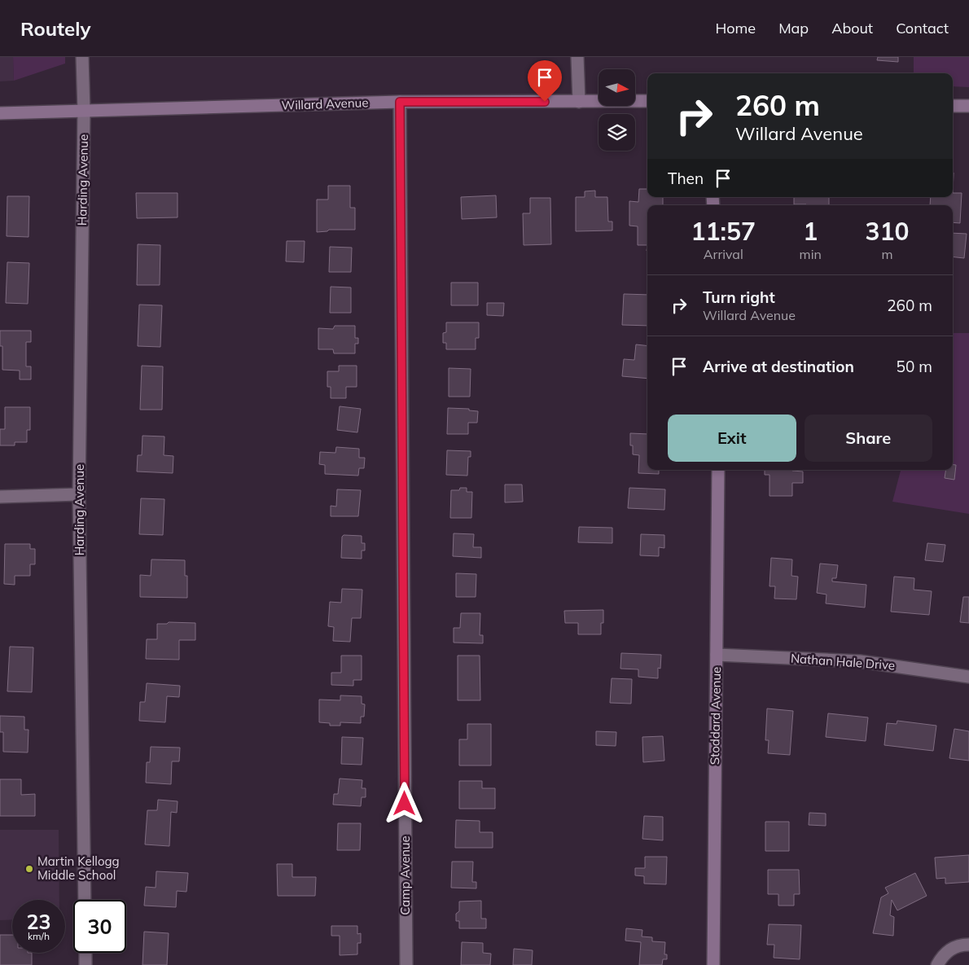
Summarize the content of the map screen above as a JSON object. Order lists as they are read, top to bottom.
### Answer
{
  "streets": {
    "main road": ["Willard Avenue", "Stoddard Avenue"],
    "street": ["Harding Avenue", "Nathan Hale Drive", "Camp Avenue"]
  },
  "crossings": [
    ["Willard Avenue", "Harding Avenue"],
    ["Willard Avenue", "Camp Avenue"],
    ["Nathan Hale Drive", "Stoddard Avenue"]
  ],
  "places": ["Martin Kellogg Middle School"],
  "north": "right",
  "page": {
    "header": "Routely",
    "nav": [
      "Home",
      "Map",
      "About",
      "Contact"
    ],
    "turn": ["260 m", "Willard Avenue"],
    "then": "Then",
    "eta": [
      "11:57",
      "Arrival",
      "1",
      "min",
      "310",
      "m"
    ],
    "list": [
      {
        "name": "Turn right",
        "note": "Willard Avenue",
        "value": "260 m"
      },
      {
        "name": "Arrive at destination",
        "value": "50 m"
      }
    ],
    "buttons": ["Exit", "Share"],
    "speed": "23 km/h",
    "limit": "30"
  }
}
